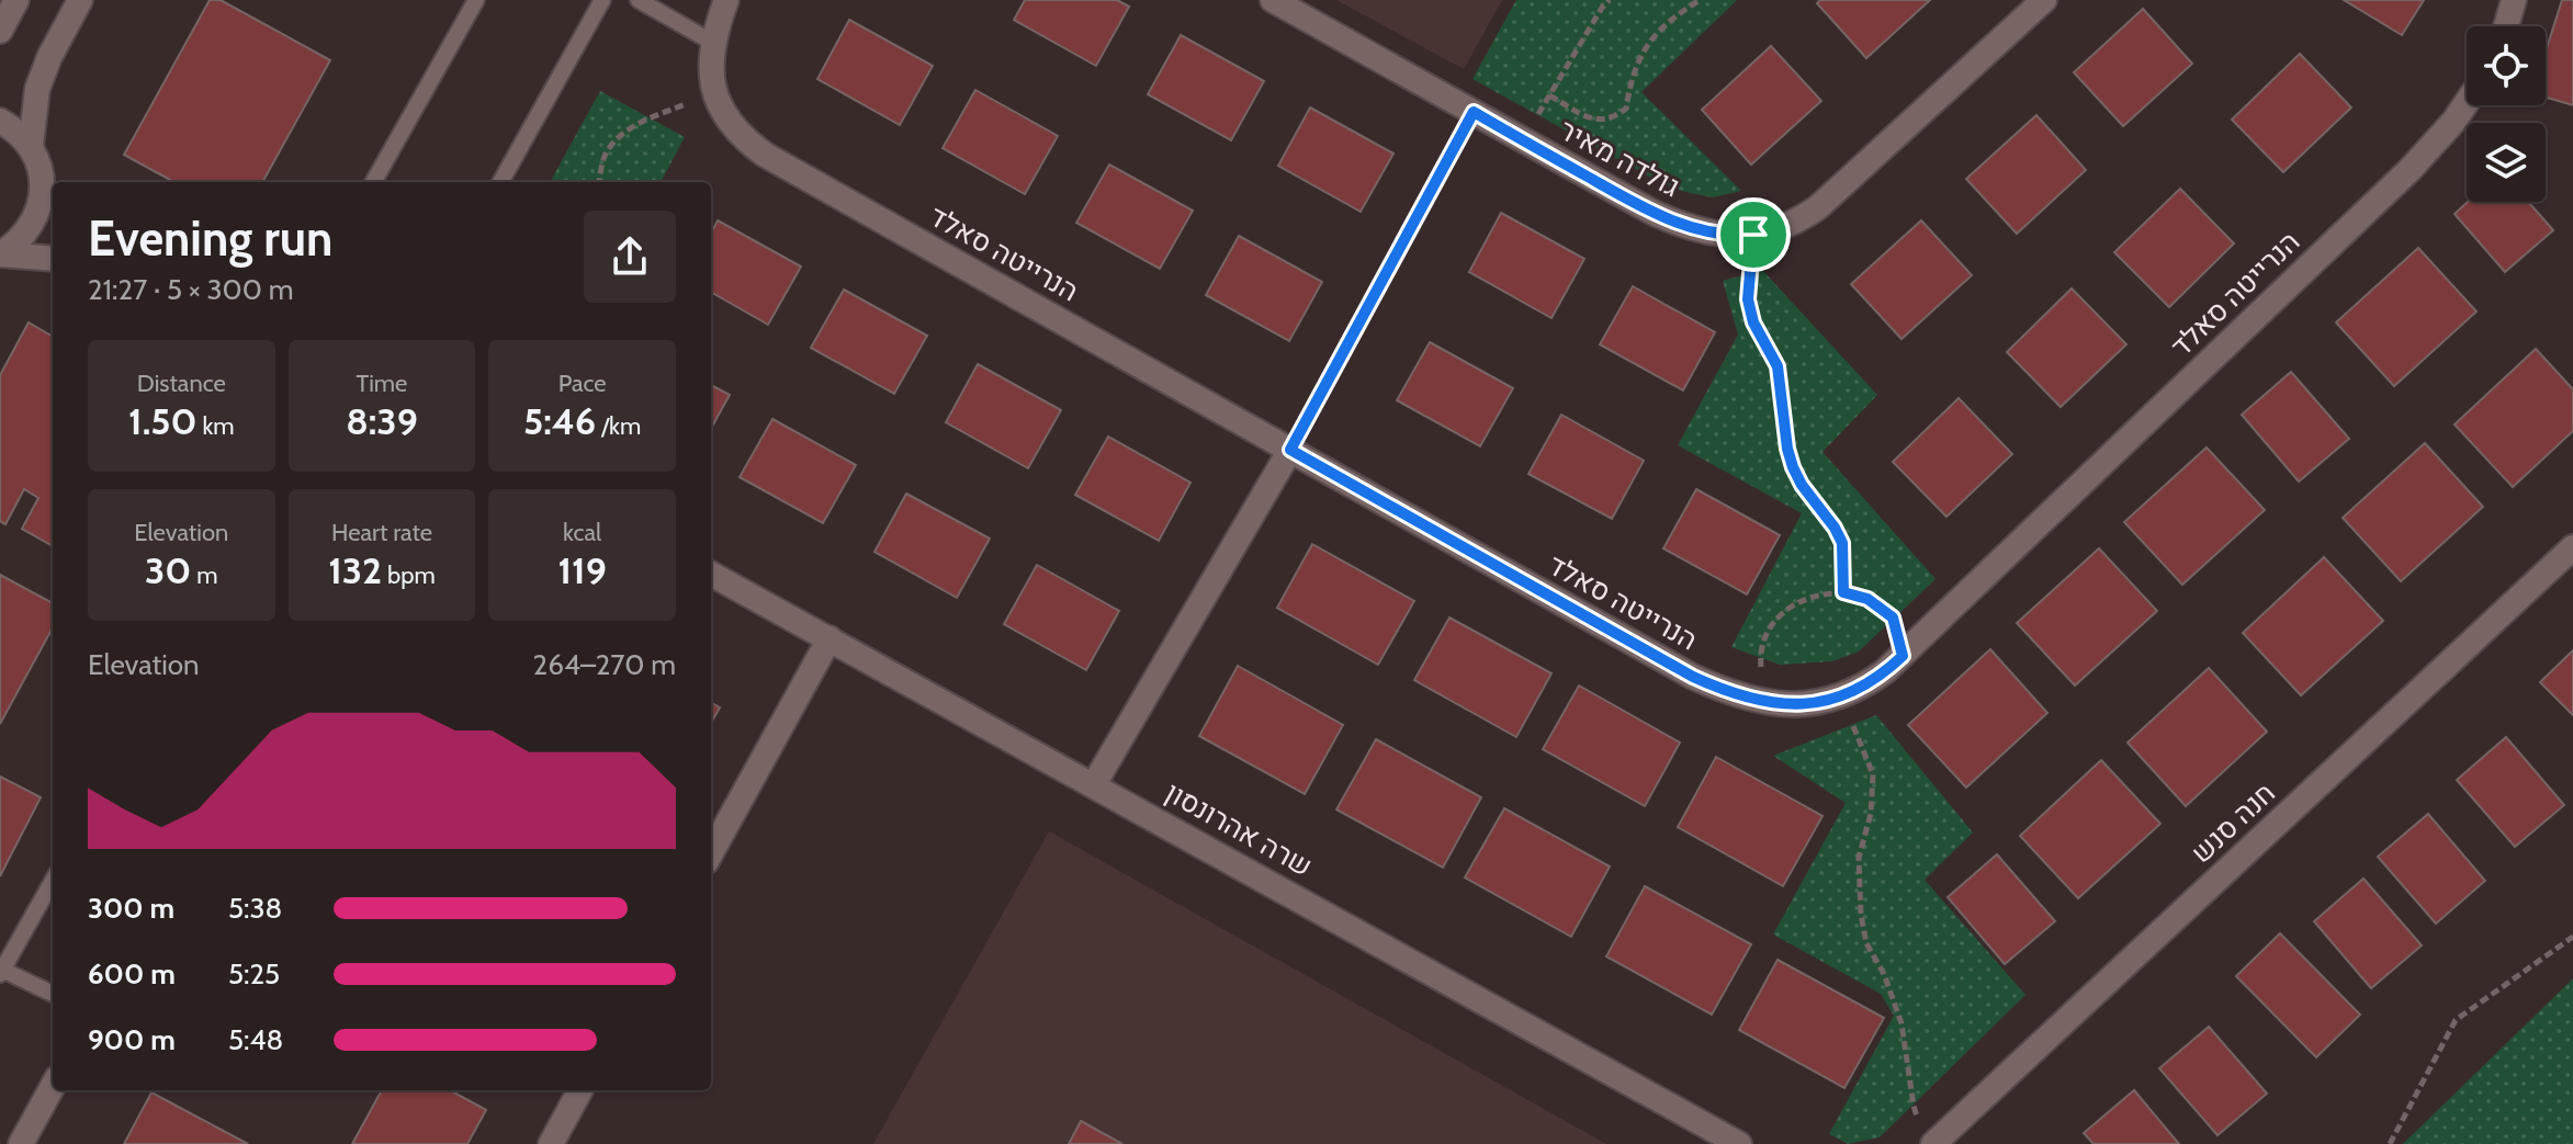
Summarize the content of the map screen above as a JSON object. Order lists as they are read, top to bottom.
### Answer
{
  "streets": {
    "street": [
      "גולדה מאיר",
      "הנרייטה סאלד",
      "חנה סנש",
      "שרה אהרונסון"
    ]
  },
  "page": {
    "heading": ["Evening run", "21:27 · 5 × 300 m"],
    "stats": [
      ["Distance", "1.50 km"],
      ["Time", "8:39"],
      ["Pace", "5:46 /km"],
      ["Elevation", "30 m"],
      ["Heart rate", "132 bpm"],
      ["kcal", "119"]
    ],
    "chart": ["Elevation", "264–270 m"],
    "list": [
      {
        "name": "300 m",
        "note": "5:38"
      },
      {
        "name": "600 m",
        "note": "5:25"
      },
      {
        "name": "900 m",
        "note": "5:48"
      }
    ]
  }
}
